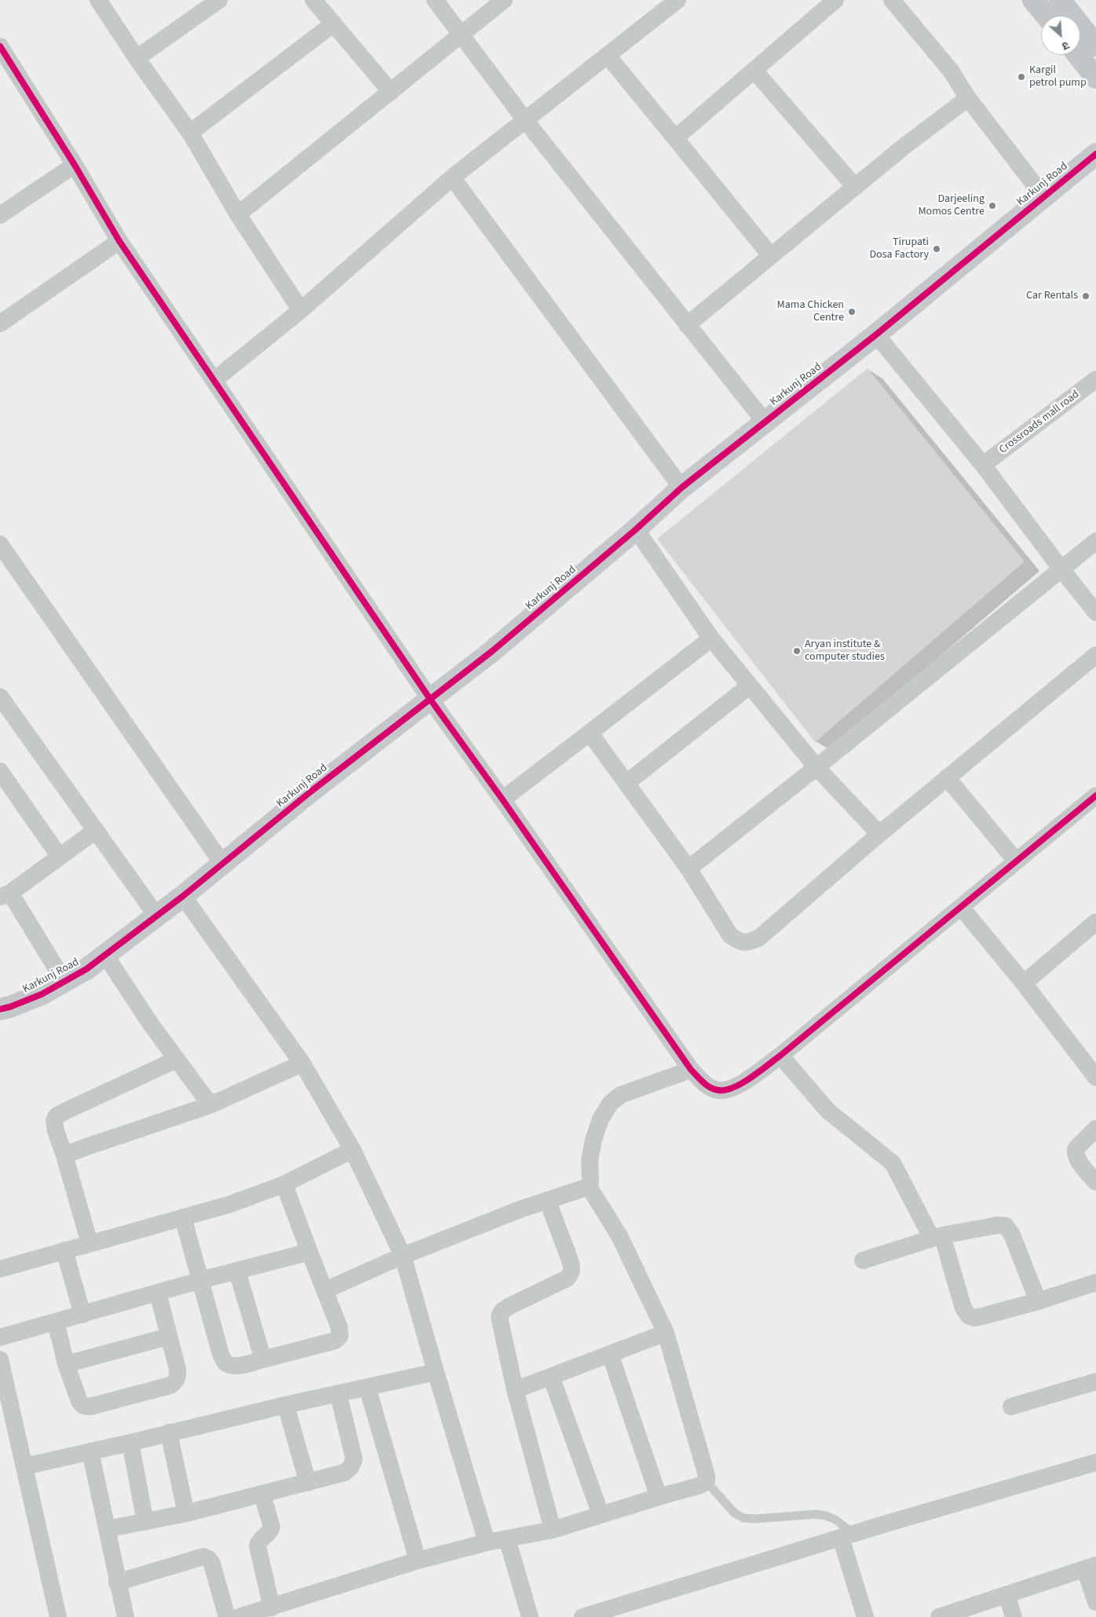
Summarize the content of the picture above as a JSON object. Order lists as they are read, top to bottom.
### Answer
{
  "streets": {
    "street": ["Karkunj Road", "Crossroads mall road"]
  },
  "places": [
    "Kargil petrol pump",
    "Darjeeling Momos Centre",
    "Tirupati Dosa Factory",
    "Car Rentals",
    "Mama Chicken Centre",
    "Aryan institute & computer studies"
  ],
  "north": "bottom right"
}
